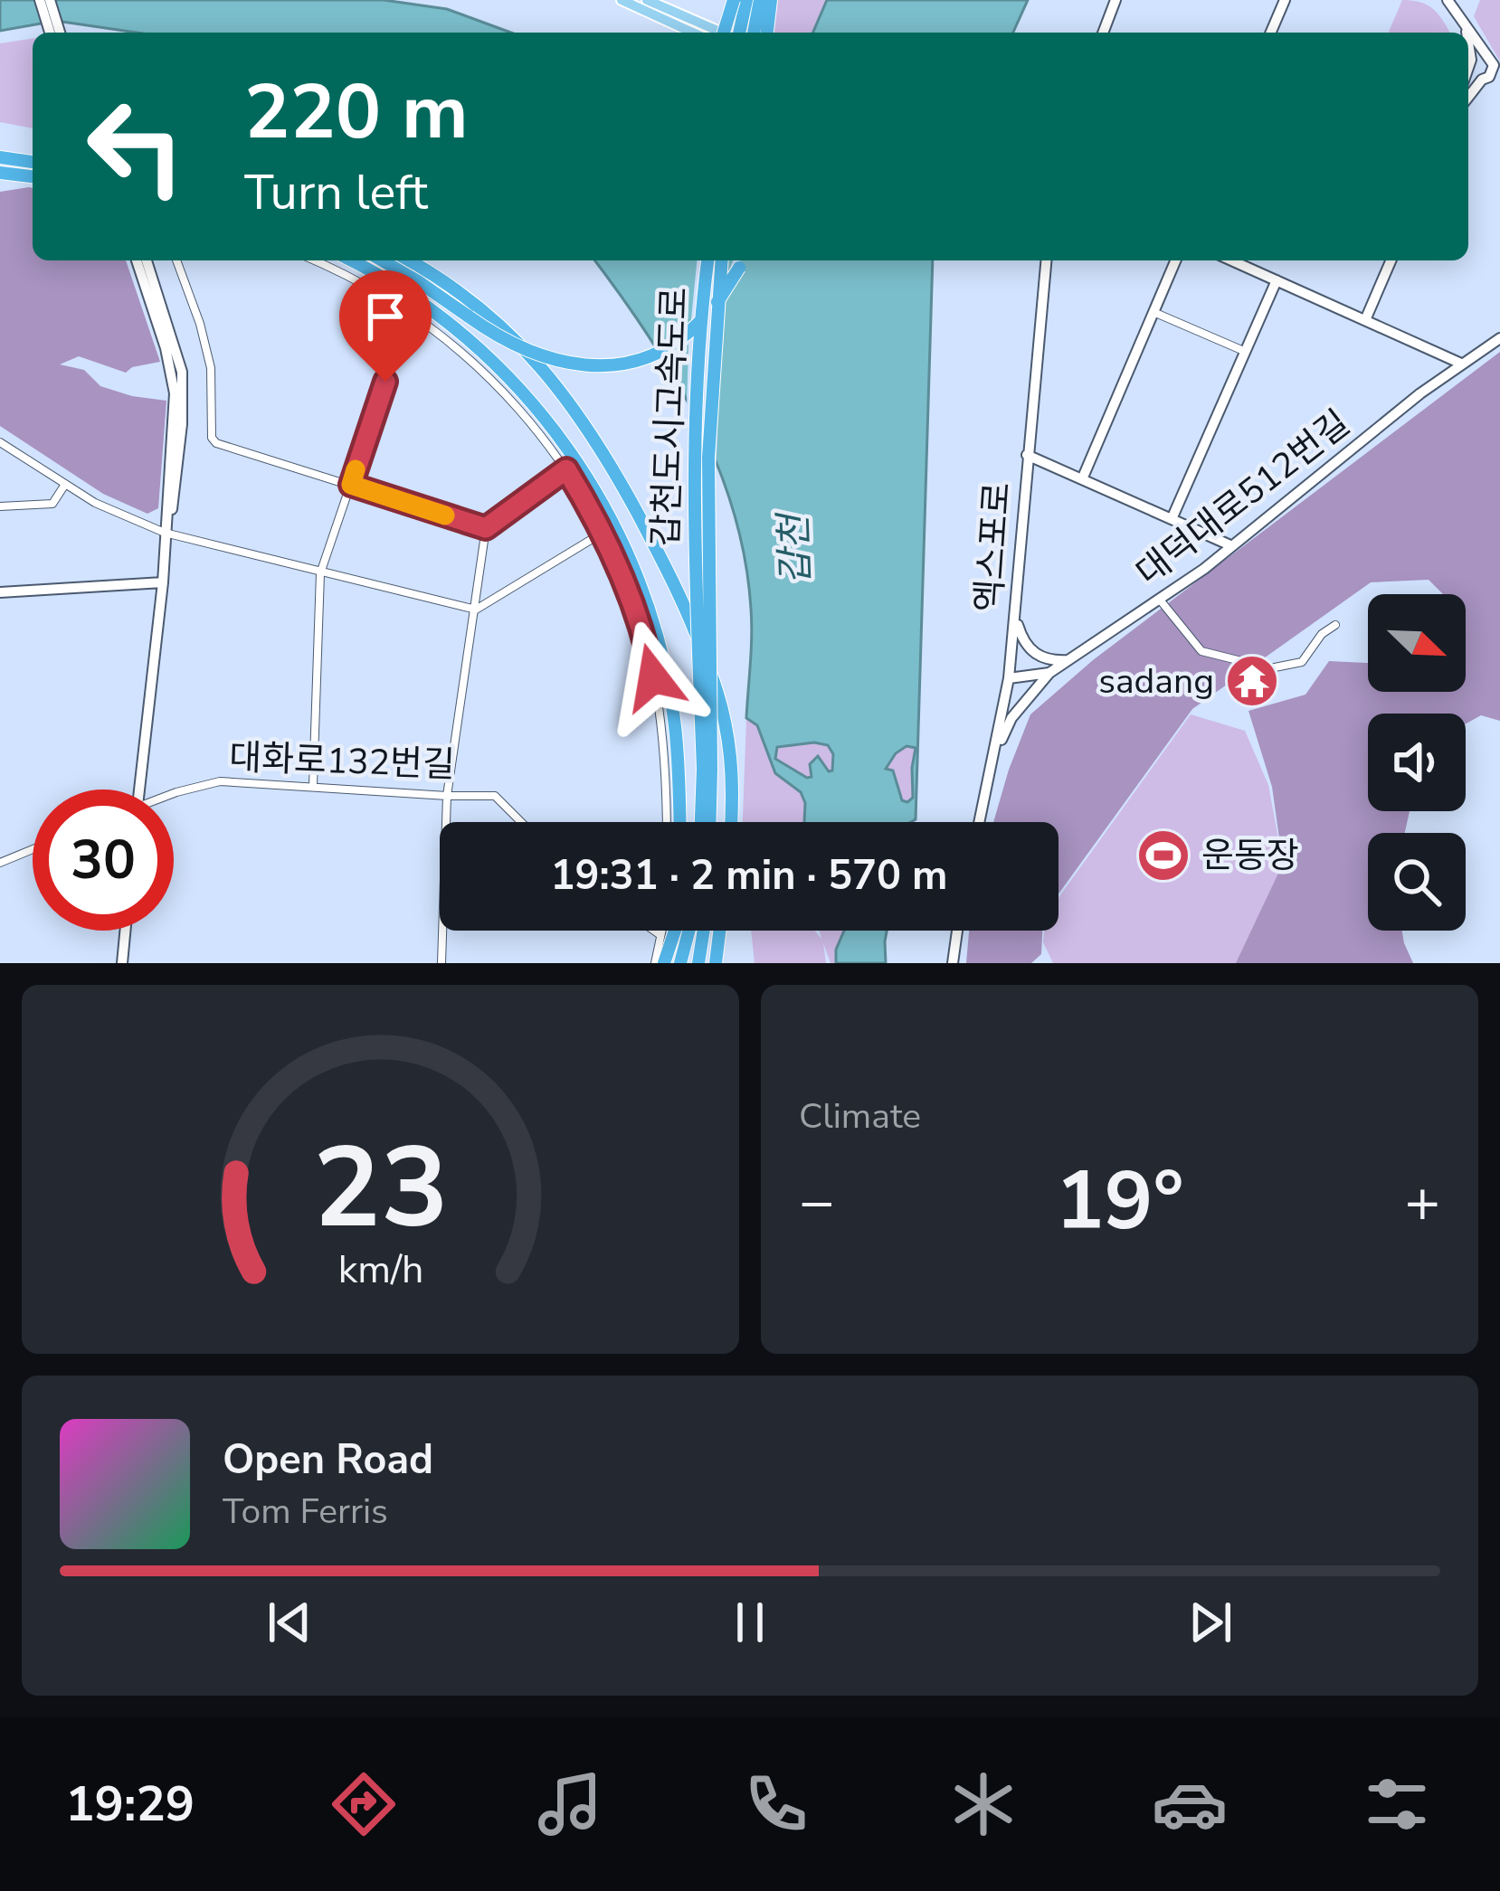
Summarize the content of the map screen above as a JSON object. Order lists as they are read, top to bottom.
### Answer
{
  "streets": {
    "highway": ["갑천도시고속도로"],
    "street": ["대덕대로512번길", "엑스포로", "대화로132번길"]
  },
  "crossings": [
    ["대덕대로512번길", "엑스포로"]
  ],
  "water": ["갑천"],
  "places": {
    "temple": ["sadang"],
    "sports": ["운동장"]
  },
  "north": "bottom right",
  "page": {
    "turn": ["220 m", "Turn left"],
    "limit": "30",
    "trip": "19:31 · 2 min · 570 m",
    "tile": "Climate",
    "heat": ["−", "19°", "+"],
    "song": ["Open Road", "Tom Ferris"],
    "tabs": "19:29",
    "gauge": ["23", "km/h"]
  }
}
